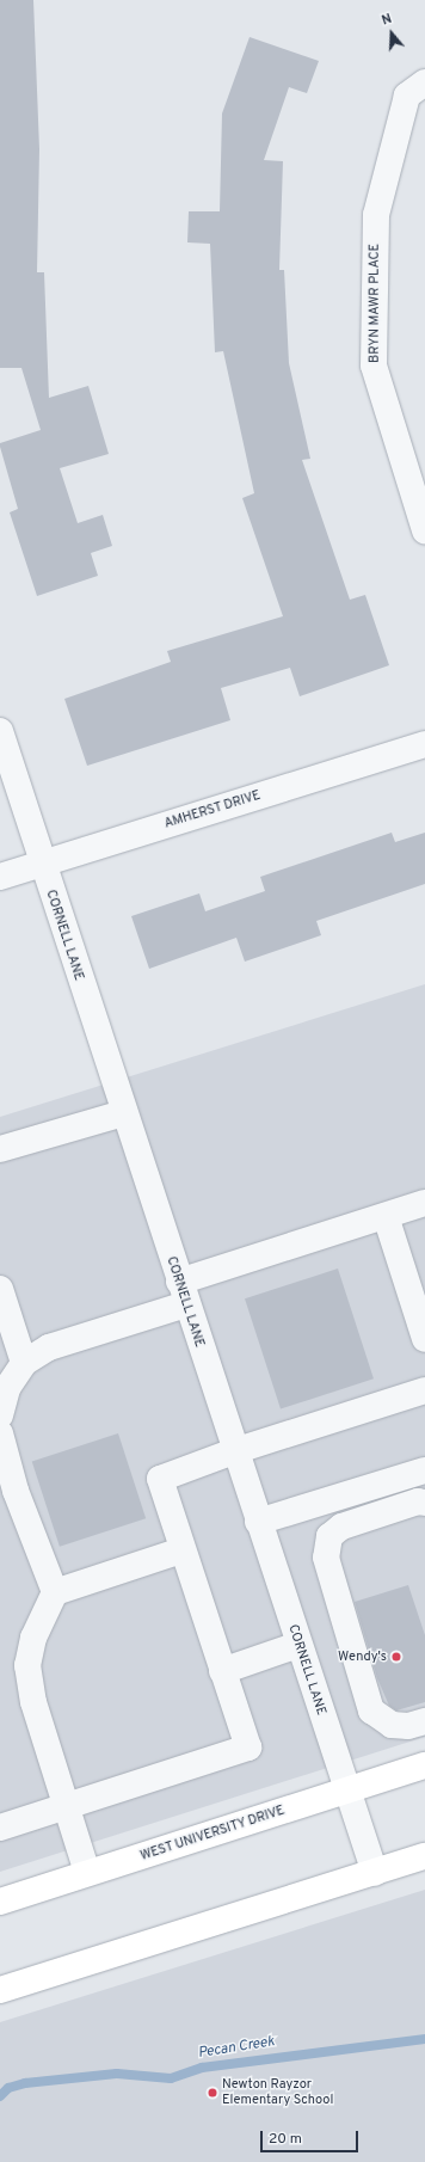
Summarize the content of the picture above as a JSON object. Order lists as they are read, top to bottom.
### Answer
{
  "streets": {
    "main road": ["WEST UNIVERSITY DRIVE"],
    "street": ["BRYN MAWR PLACE", "AMHERST DRIVE", "CORNELL LANE"]
  },
  "crossings": [
    ["AMHERST DRIVE", "CORNELL LANE"],
    ["CORNELL LANE", "WEST UNIVERSITY DRIVE"]
  ],
  "water": ["Pecan Creek"],
  "places": ["Wendy's", "Newton Rayzor Elementary School"],
  "scale_bar": "20 m",
  "north": "top"
}
